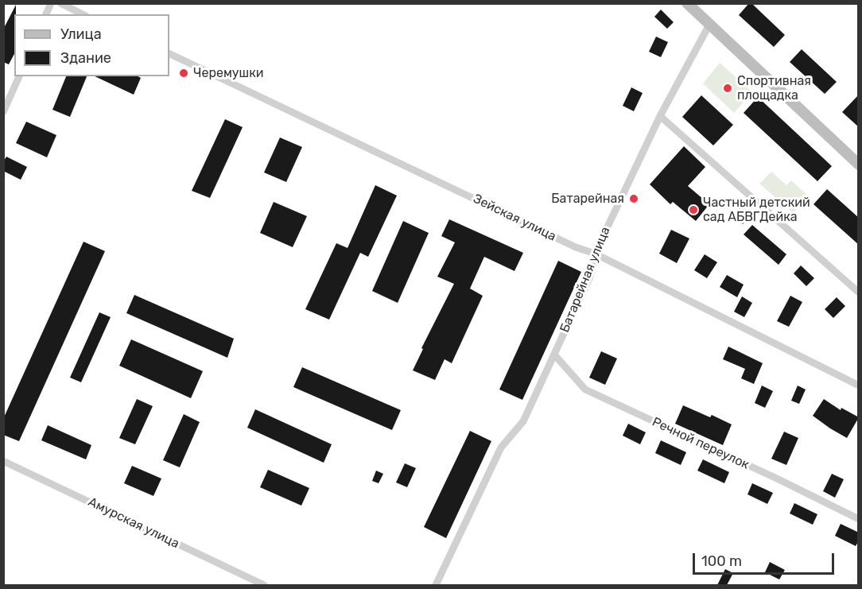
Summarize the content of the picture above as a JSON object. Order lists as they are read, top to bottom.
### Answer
{
  "streets": {
    "street": [
      "Зейская улица",
      "Батарейная улица",
      "Речной переулок",
      "Амурская улица"
    ]
  },
  "crossings": [
    ["Зейская улица", "Батарейная улица"],
    ["Батарейная улица", "Речной переулок"]
  ],
  "places": [
    "Черемушки",
    "Спортивная площадка",
    "Батарейная",
    "Частный детский сад АБВГДейка"
  ],
  "legend": ["Улица", "Здание"],
  "scale_bar": "100 m"
}
